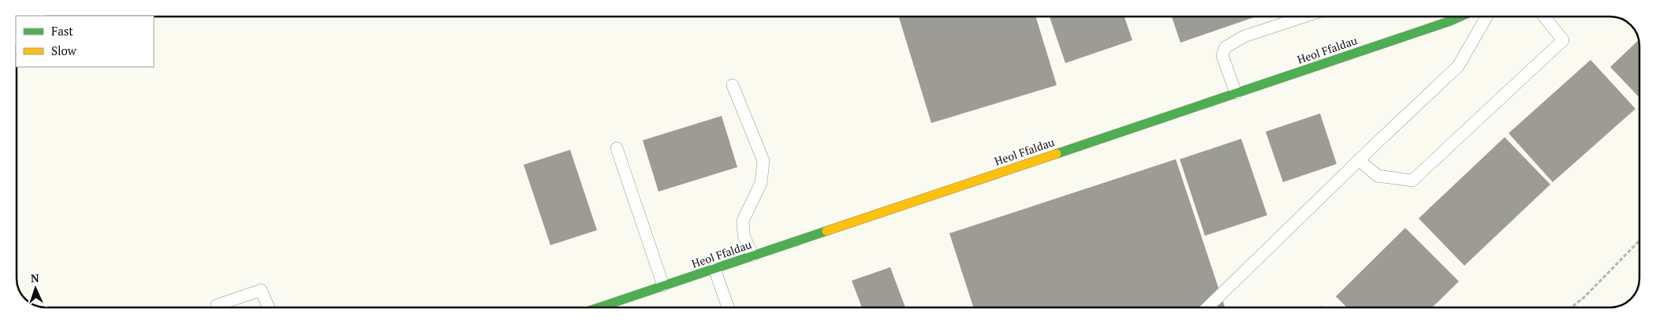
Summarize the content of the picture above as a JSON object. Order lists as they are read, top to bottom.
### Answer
{
  "streets": {
    "street": ["Heol Ffaldau"]
  },
  "legend": ["Fast", "Slow"],
  "north": "top"
}
